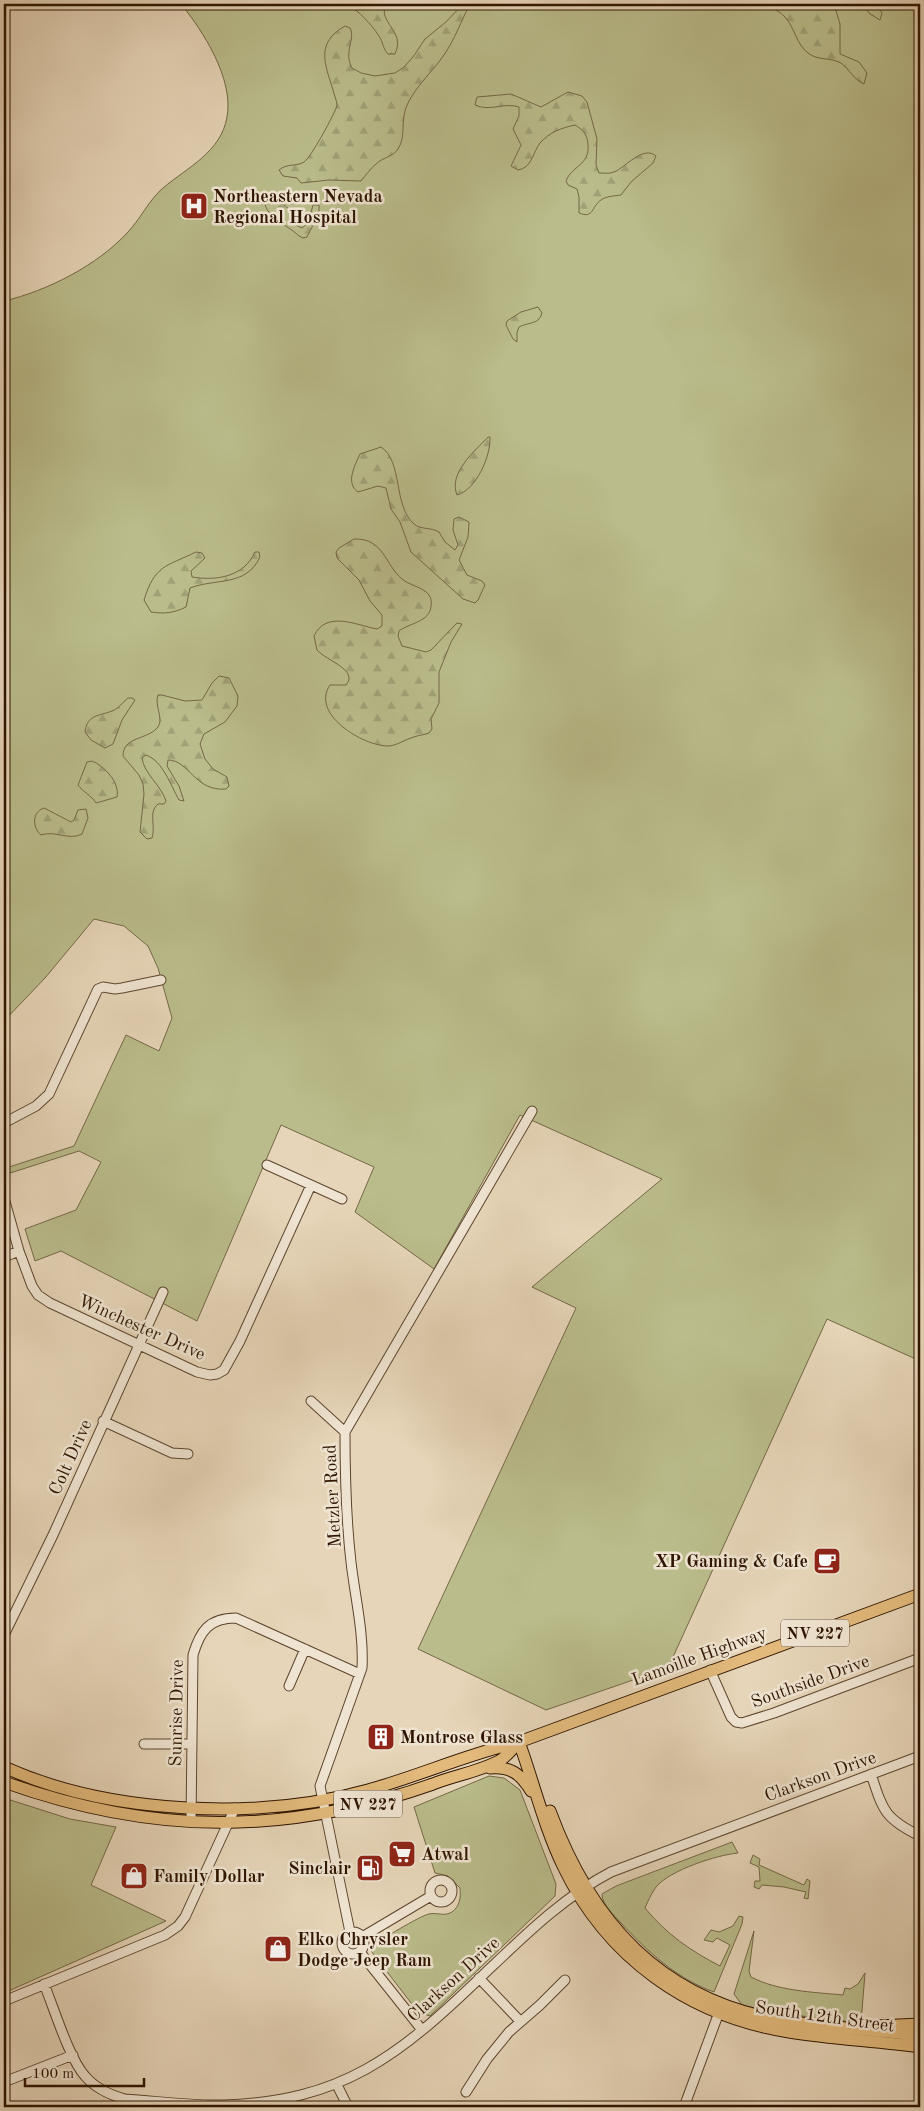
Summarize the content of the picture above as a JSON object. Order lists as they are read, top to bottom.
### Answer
{
  "streets": {
    "main road": ["NV 227", "Lamoille Highway", "South 12th Street"],
    "street": [
      "Winchester Drive",
      "Colt Drive",
      "Metzler Road",
      "Southside Drive",
      "Sunrise Drive",
      "Clarkson Drive"
    ]
  },
  "crossings": [
    ["Winchester Drive", "Colt Drive"],
    ["Metzler Road", "Lamoille Highway"],
    ["Metzler Road", "Sunrise Drive"],
    ["Lamoille Highway", "Southside Drive"],
    ["Lamoille Highway", "Sunrise Drive"],
    ["Lamoille Highway", "South 12th Street"],
    ["Clarkson Drive", "South 12th Street"]
  ],
  "places": {
    "hospital": ["Northeastern Nevada Regional Hospital"],
    "cafe": ["XP Gaming & Cafe"],
    "building": ["Montrose Glass"],
    "supermarket": ["Atwal"],
    "fuel station": ["Sinclair"],
    "shop": ["Family Dollar", "Elko Chrysler Dodge Jeep Ram"]
  },
  "scale_bar": "100 m"
}
